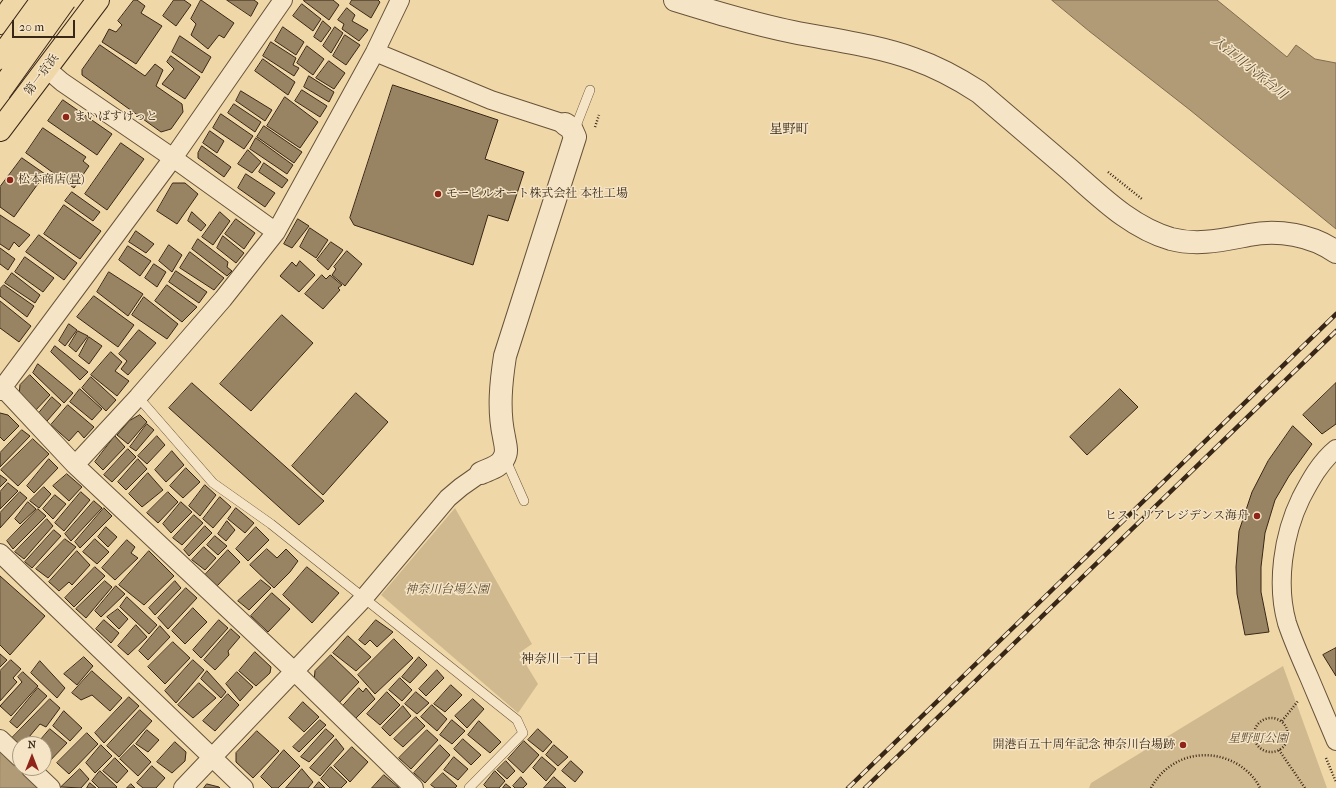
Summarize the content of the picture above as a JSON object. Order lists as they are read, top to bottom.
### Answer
{
  "streets": {
    "highway": ["第一京浜"]
  },
  "districts": ["星野町", "神奈川一丁目"],
  "water": ["入江川小派台川"],
  "parks": ["神奈川台場公園", "星野町公園"],
  "places": [
    "まいばすけっと",
    "松本商店(畳)",
    "モービルオート株式会社 本社工場",
    "ヒストリアレジデンス海舟",
    "開港百五十周年記念 神奈川台場跡"
  ],
  "scale_bar": "20 m",
  "north": "top"
}
